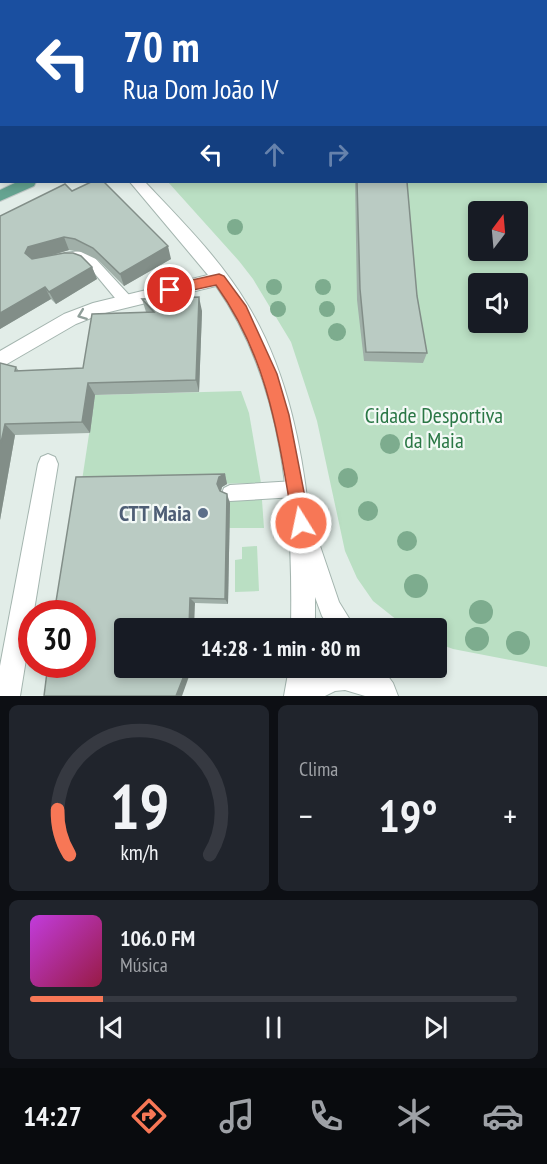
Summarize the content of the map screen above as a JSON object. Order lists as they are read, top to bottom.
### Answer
{
  "parks": ["Cidade Desportiva da Maia"],
  "places": ["CTT Maia"],
  "north": "top",
  "page": {
    "turn": ["70 m", "Rua Dom João IV"],
    "limit": "30",
    "trip": "14:28 · 1 min · 80 m",
    "tile": "Clima",
    "heat": ["−", "19°", "+"],
    "song": ["106.0 FM", "Música"],
    "tabs": "14:27",
    "gauge": ["19", "km/h"]
  }
}
